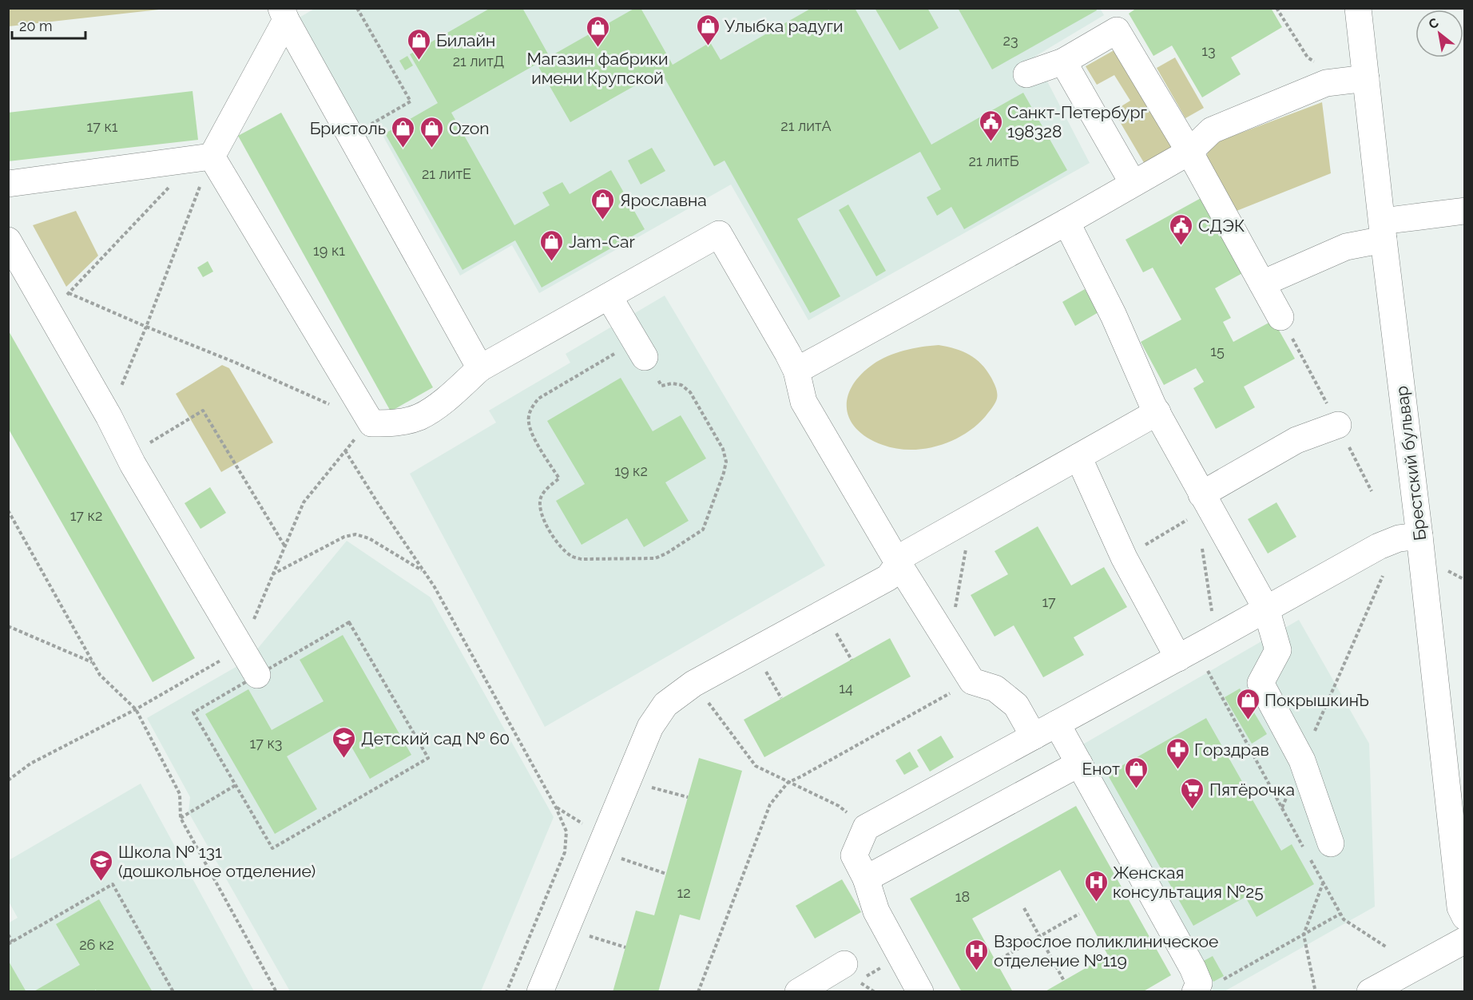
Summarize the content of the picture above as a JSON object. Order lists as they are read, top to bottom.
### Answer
{
  "streets": {
    "street": ["Брестский бульвар"]
  },
  "places": {
    "shop": [
      "Улыбка радуги",
      "Магазин фабрики имени Крупской",
      "Билайн",
      "Бристоль",
      "Ozon",
      "Ярославна",
      "Jam-Car",
      "ПокрышкинЪ",
      "Енот"
    ],
    "public building": ["Санкт-Петербург 198328", "СДЭК"],
    "school or university": ["Детский сад № 60", "Школа № 131 (дошкольное отделение)"],
    "pharmacy": ["Горздрав"],
    "supermarket": ["Пятёрочка"],
    "hospital": ["Женская консультация №25", "Взрослое поликлиническое отделение №119"]
  },
  "house_numbers": [
    "23",
    "13",
    "21 литД",
    "21 литА",
    "17 к1",
    "21 литБ",
    "21 литЕ",
    "19 к1",
    "15",
    "19 к2",
    "17 к2",
    "17",
    "14",
    "17 к3",
    "12",
    "18",
    "26 к2"
  ],
  "scale_bar": "20 m",
  "north": "top left"
}
